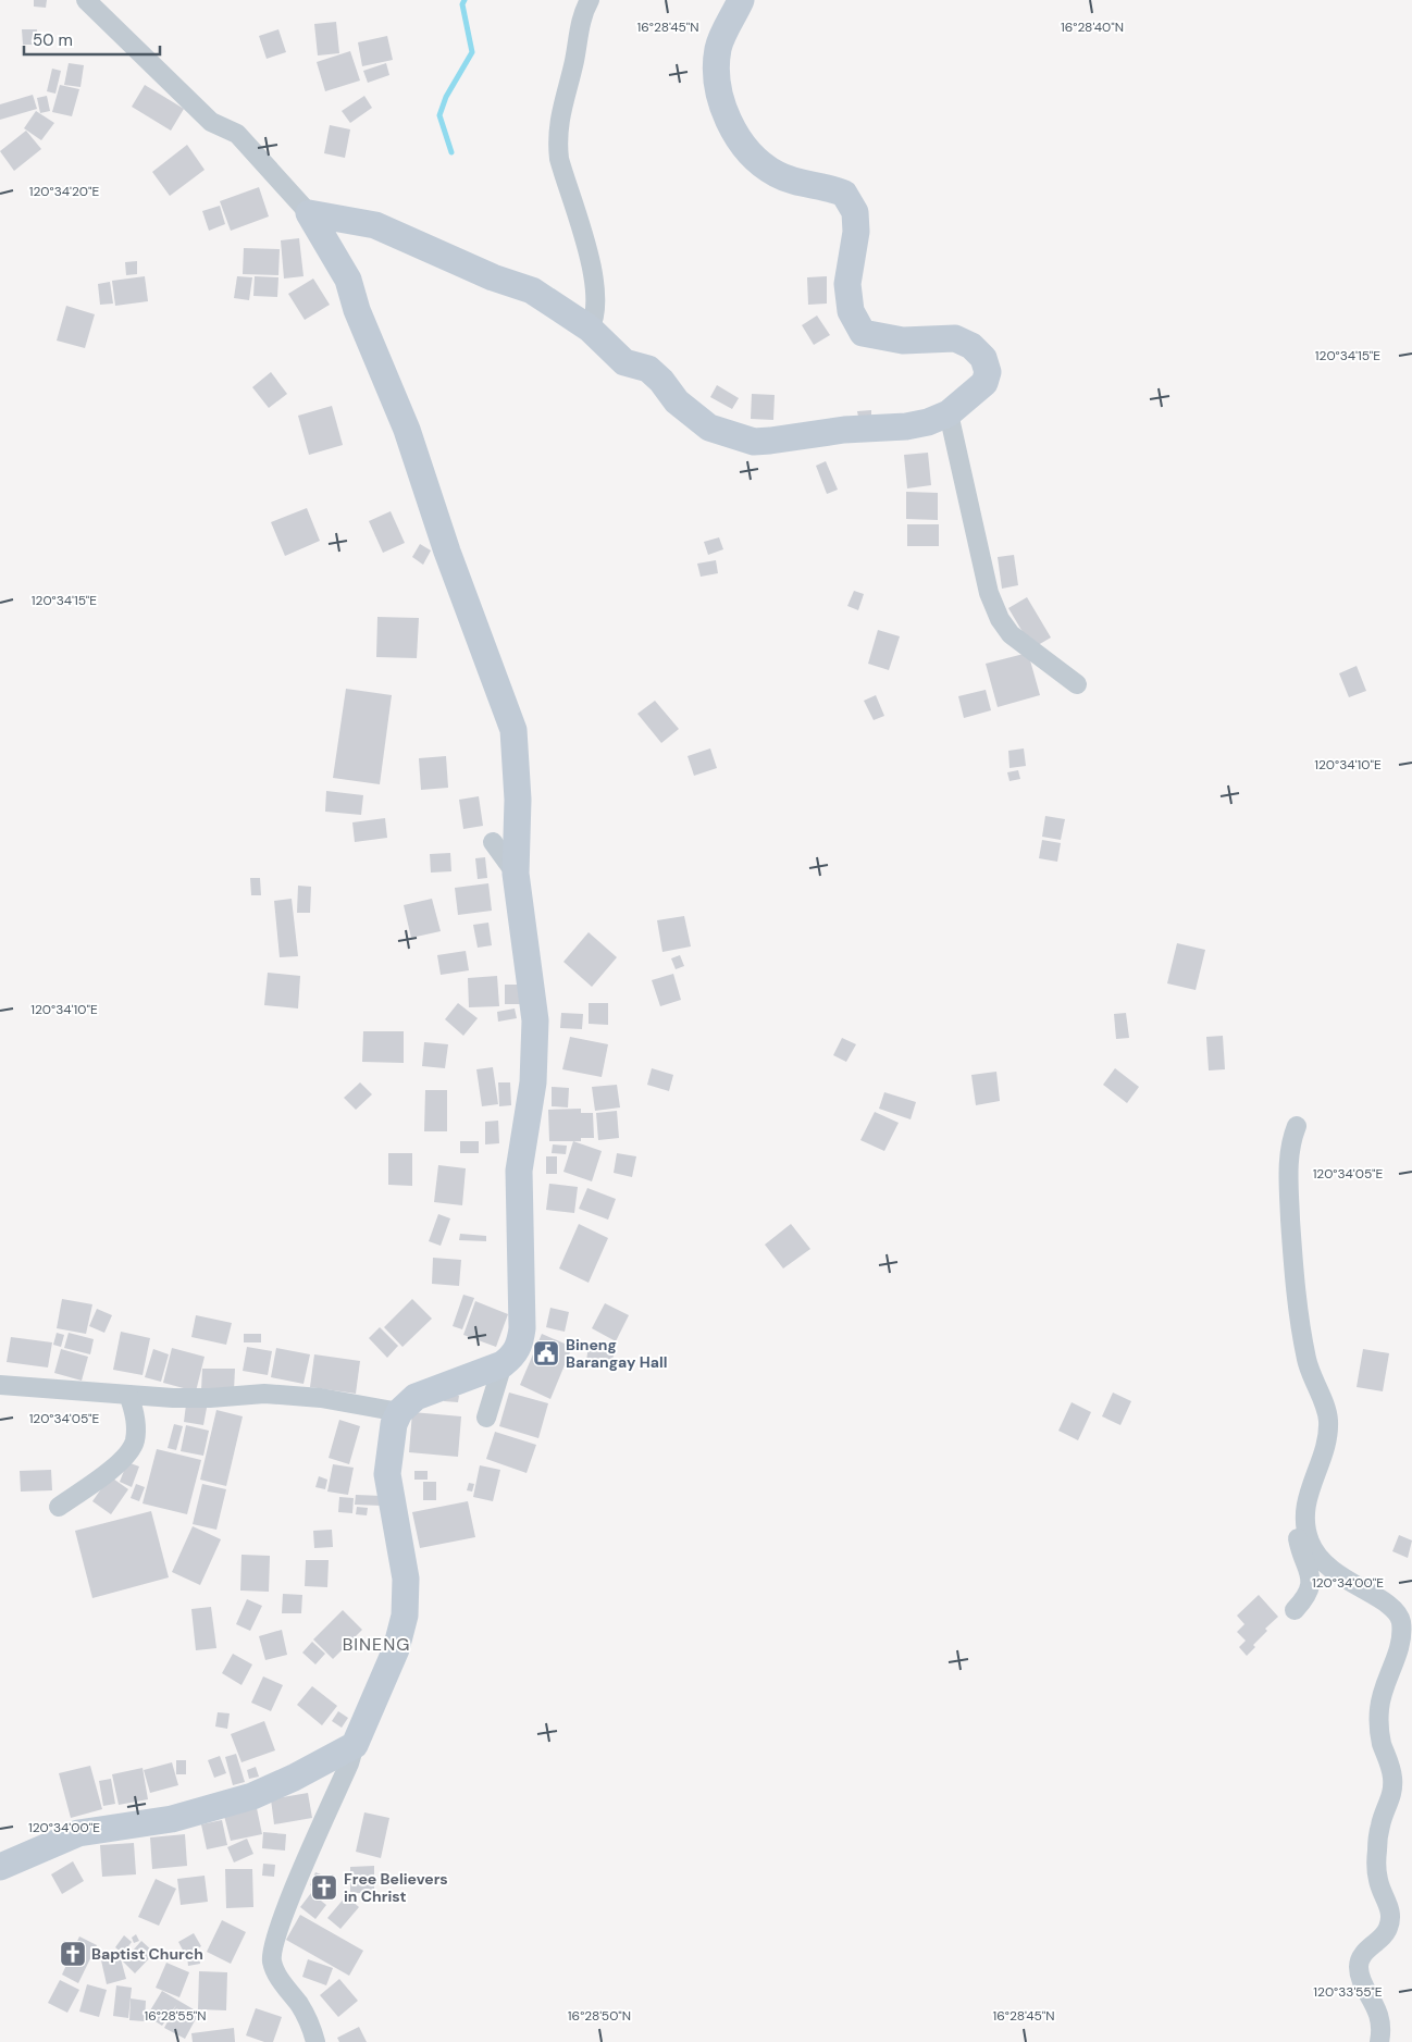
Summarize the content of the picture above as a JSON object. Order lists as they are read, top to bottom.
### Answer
{
  "districts": ["BINENG"],
  "places": {
    "public building": ["Bineng Barangay Hall"],
    "church": ["Free Believers in Christ", "Baptist Church"]
  },
  "scale_bar": "50 m",
  "coordinates": [
    "16°28'45\"N",
    "16°28'40\"N",
    "120°34'20\"E",
    "120°34'15\"E",
    "120°34'10\"E",
    "120°34'05\"E",
    "120°34'00\"E",
    "120°33'55\"E",
    "16°28'55\"N",
    "16°28'50\"N"
  ]
}
